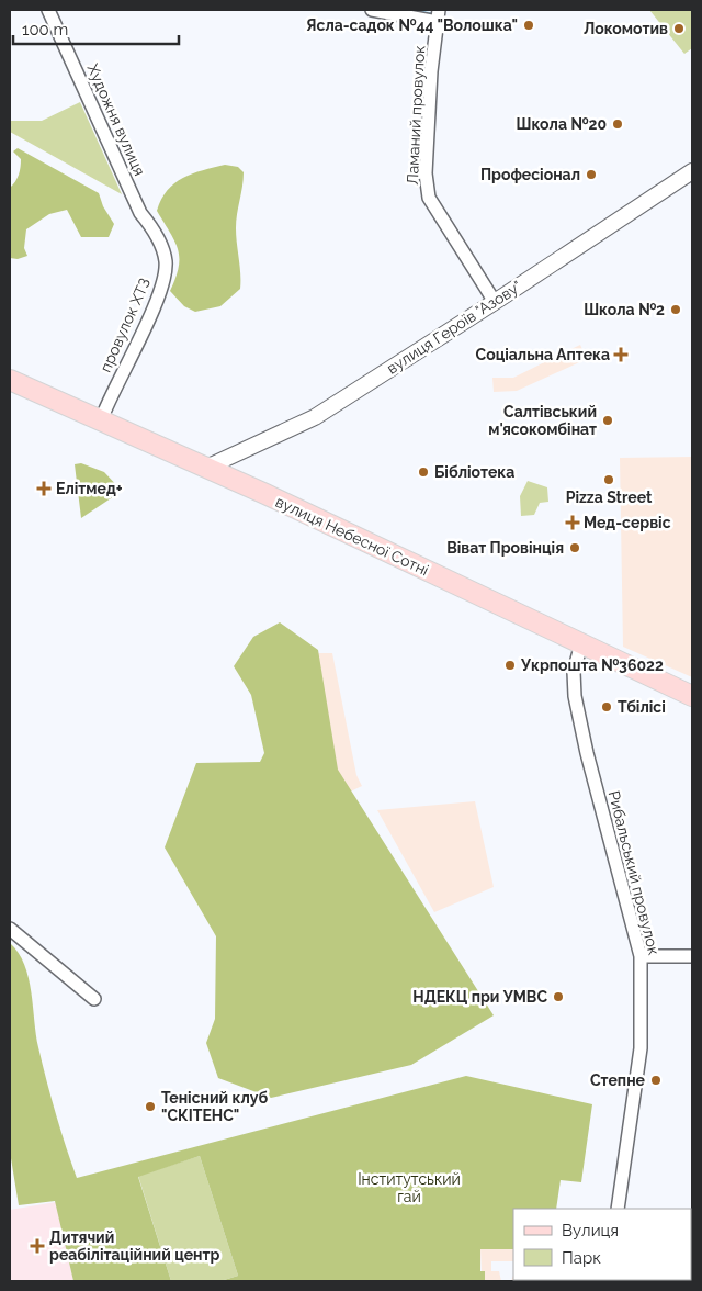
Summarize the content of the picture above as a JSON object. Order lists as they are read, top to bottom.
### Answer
{
  "streets": {
    "main road": ["вулиця Небесної Сотні"],
    "street": [
      "Ламаний провулок",
      "Художня вулиця",
      "провулок ХТЗ",
      "вулиця Героїв \"Азову\"",
      "Рибальський провулок"
    ]
  },
  "crossings": [
    ["Ламаний провулок", "вулиця Героїв \"Азову\""],
    ["Художня вулиця", "провулок ХТЗ"],
    ["провулок ХТЗ", "вулиця Небесної Сотні"],
    ["вулиця Героїв \"Азову\"", "вулиця Небесної Сотні"],
    ["вулиця Небесної Сотні", "Рибальський провулок"]
  ],
  "parks": ["Інститутський гай"],
  "places": {
    "other": [
      "Ясла-садок №44 \"Волошка\"",
      "Локомотив",
      "Школа №20",
      "Професіонал",
      "Школа №2",
      "Салтівський м'ясокомбінат",
      "Бібліотека",
      "Pizza Street",
      "Віват Провінція",
      "Укрпошта №36022",
      "Тбілісі",
      "НДЕКЦ при УМВС",
      "Степне",
      "Тенісний клуб \"СКІТЕНС\""
    ],
    "health": [
      "Соціальна Аптека",
      "Елітмед+",
      "Мед-сервіс",
      "Дитячий реабілітаційний центр"
    ]
  },
  "legend": ["Вулиця", "Парк"],
  "scale_bar": "100 m"
}
